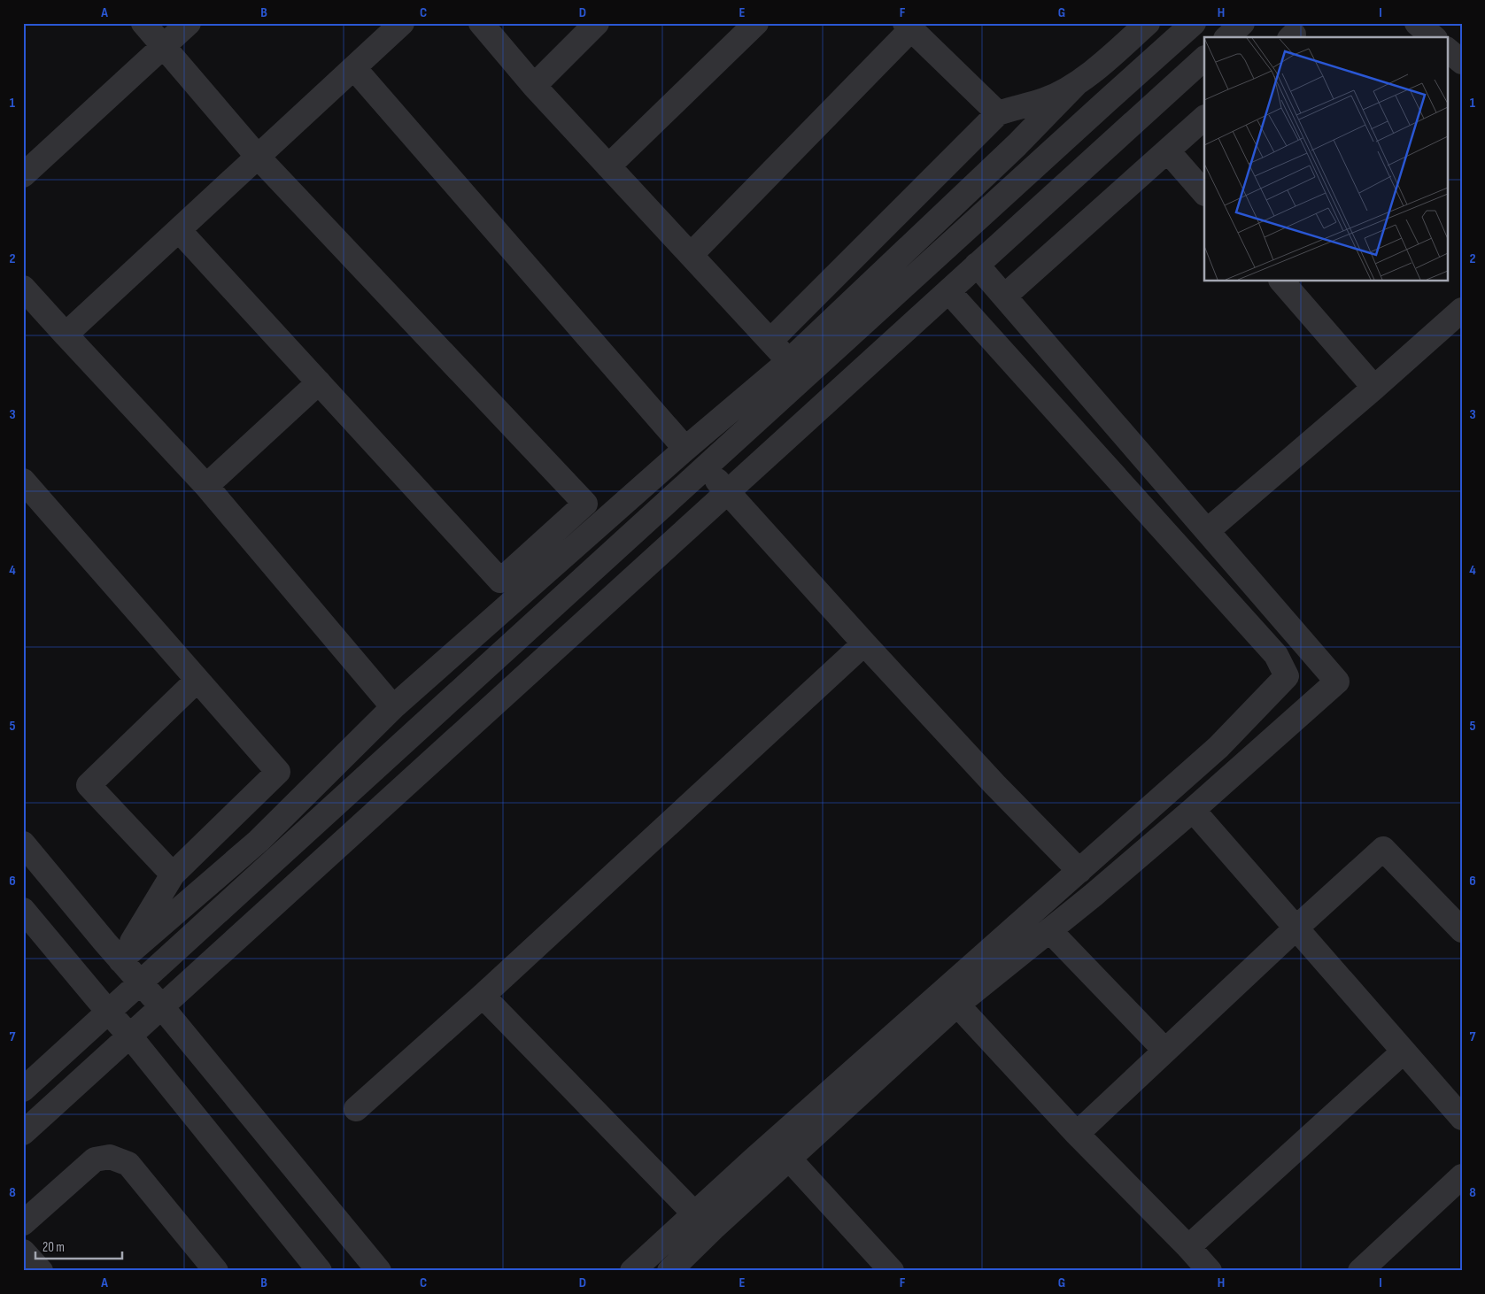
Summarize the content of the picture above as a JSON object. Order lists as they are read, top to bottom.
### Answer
{
  "scale_bar": "20 m",
  "grid": {
    "columns": [
      "A",
      "B",
      "C",
      "D",
      "E",
      "F",
      "G",
      "H",
      "I"
    ],
    "rows": [
      "1",
      "2",
      "3",
      "4",
      "5",
      "6",
      "7",
      "8"
    ]
  }
}
